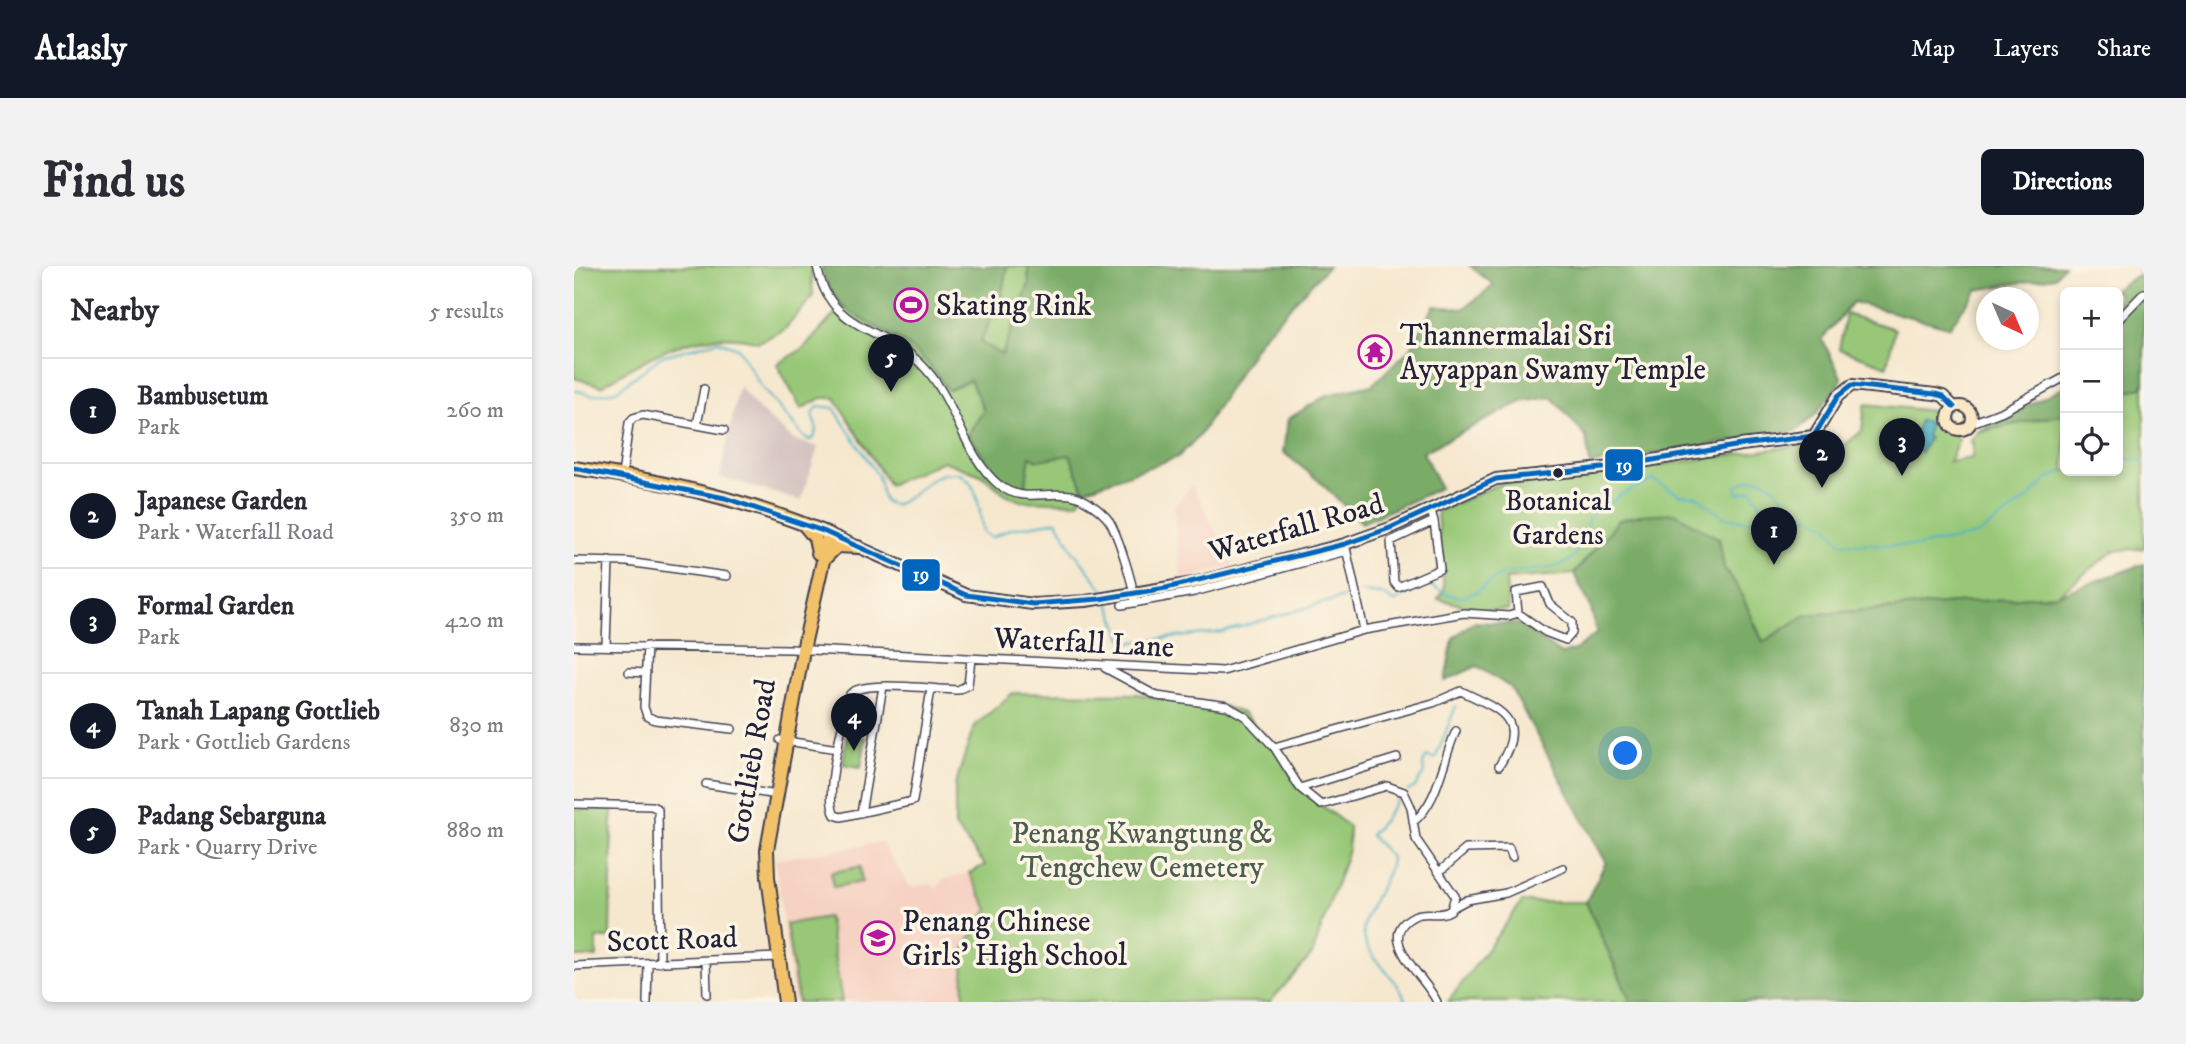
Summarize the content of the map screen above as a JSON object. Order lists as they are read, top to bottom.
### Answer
{
  "streets": {
    "main road": ["Gottlieb Road"],
    "street": ["Waterfall Road", "Waterfall Lane", "Scott Road"]
  },
  "crossings": [
    ["Waterfall Road", "Waterfall Lane"],
    ["Waterfall Lane", "Gottlieb Road"],
    ["Gottlieb Road", "Scott Road"]
  ],
  "parks": ["Penang Kwangtung & Tengchew Cemetery"],
  "places": {
    "sports": ["Skating Rink"],
    "temple": ["Thannermalai Sri Ayyappan Swamy Temple"],
    "other": ["Botanical Gardens"],
    "school or university": ["Penang Chinese Girls' High School"]
  },
  "lines": ["transit line 19"],
  "north": "bottom right",
  "page": {
    "header": "Atlasly",
    "nav": ["Map", "Layers", "Share"],
    "buttons": "Directions",
    "title": "Find us",
    "heading": ["Nearby", "5 results"],
    "map_buttons": ["+", "−"],
    "pins": [
      "5",
      "3",
      "2",
      "1",
      "4"
    ],
    "list": [
      {
        "mark": "1",
        "name": "Bambusetum",
        "note": "Park",
        "value": "260 m"
      },
      {
        "mark": "2",
        "name": "Japanese Garden",
        "note": "Park · Waterfall Road",
        "value": "350 m"
      },
      {
        "mark": "3",
        "name": "Formal Garden",
        "note": "Park",
        "value": "420 m"
      },
      {
        "mark": "4",
        "name": "Tanah Lapang Gottlieb",
        "note": "Park · Gottlieb Gardens",
        "value": "830 m"
      },
      {
        "mark": "5",
        "name": "Padang Sebarguna",
        "note": "Park · Quarry Drive",
        "value": "880 m"
      }
    ]
  }
}
